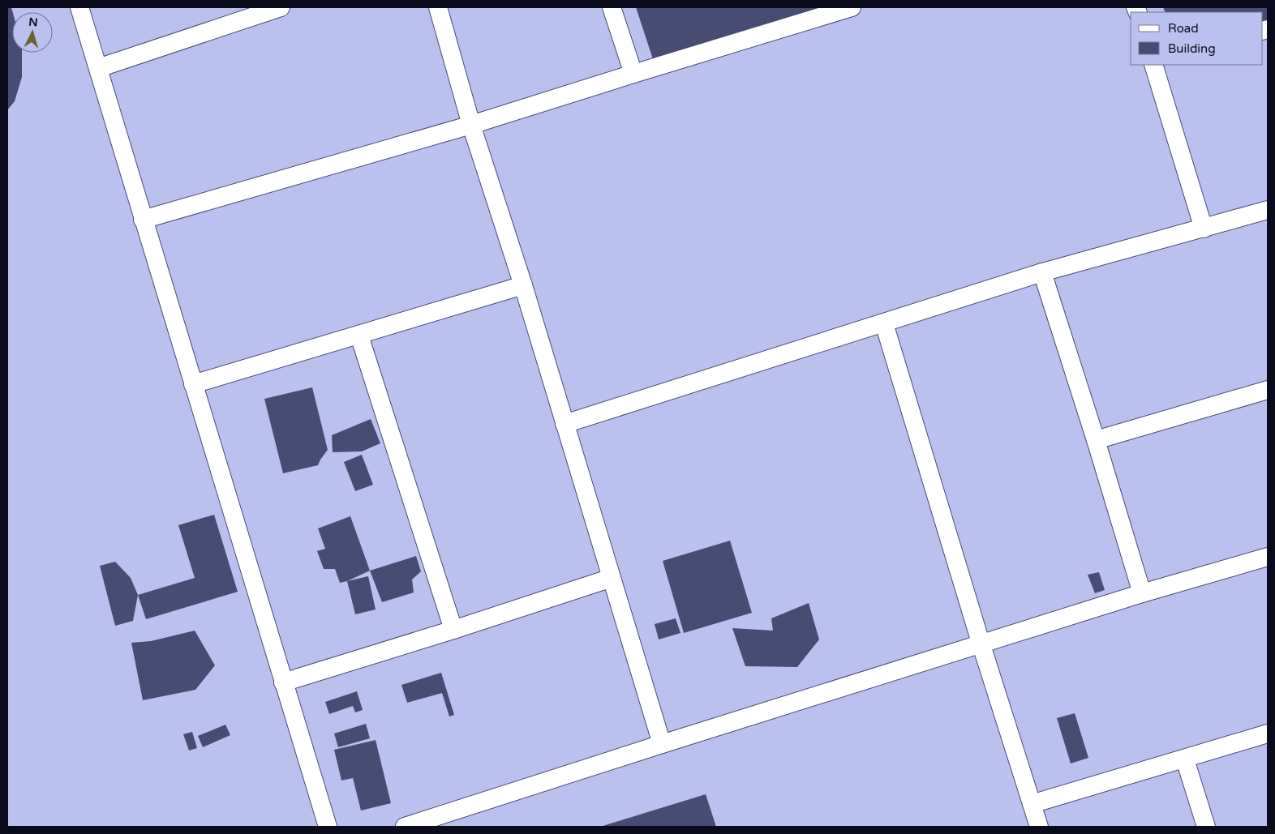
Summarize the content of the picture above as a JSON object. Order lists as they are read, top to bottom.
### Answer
{
  "legend": ["Road", "Building"],
  "north": "top"
}
